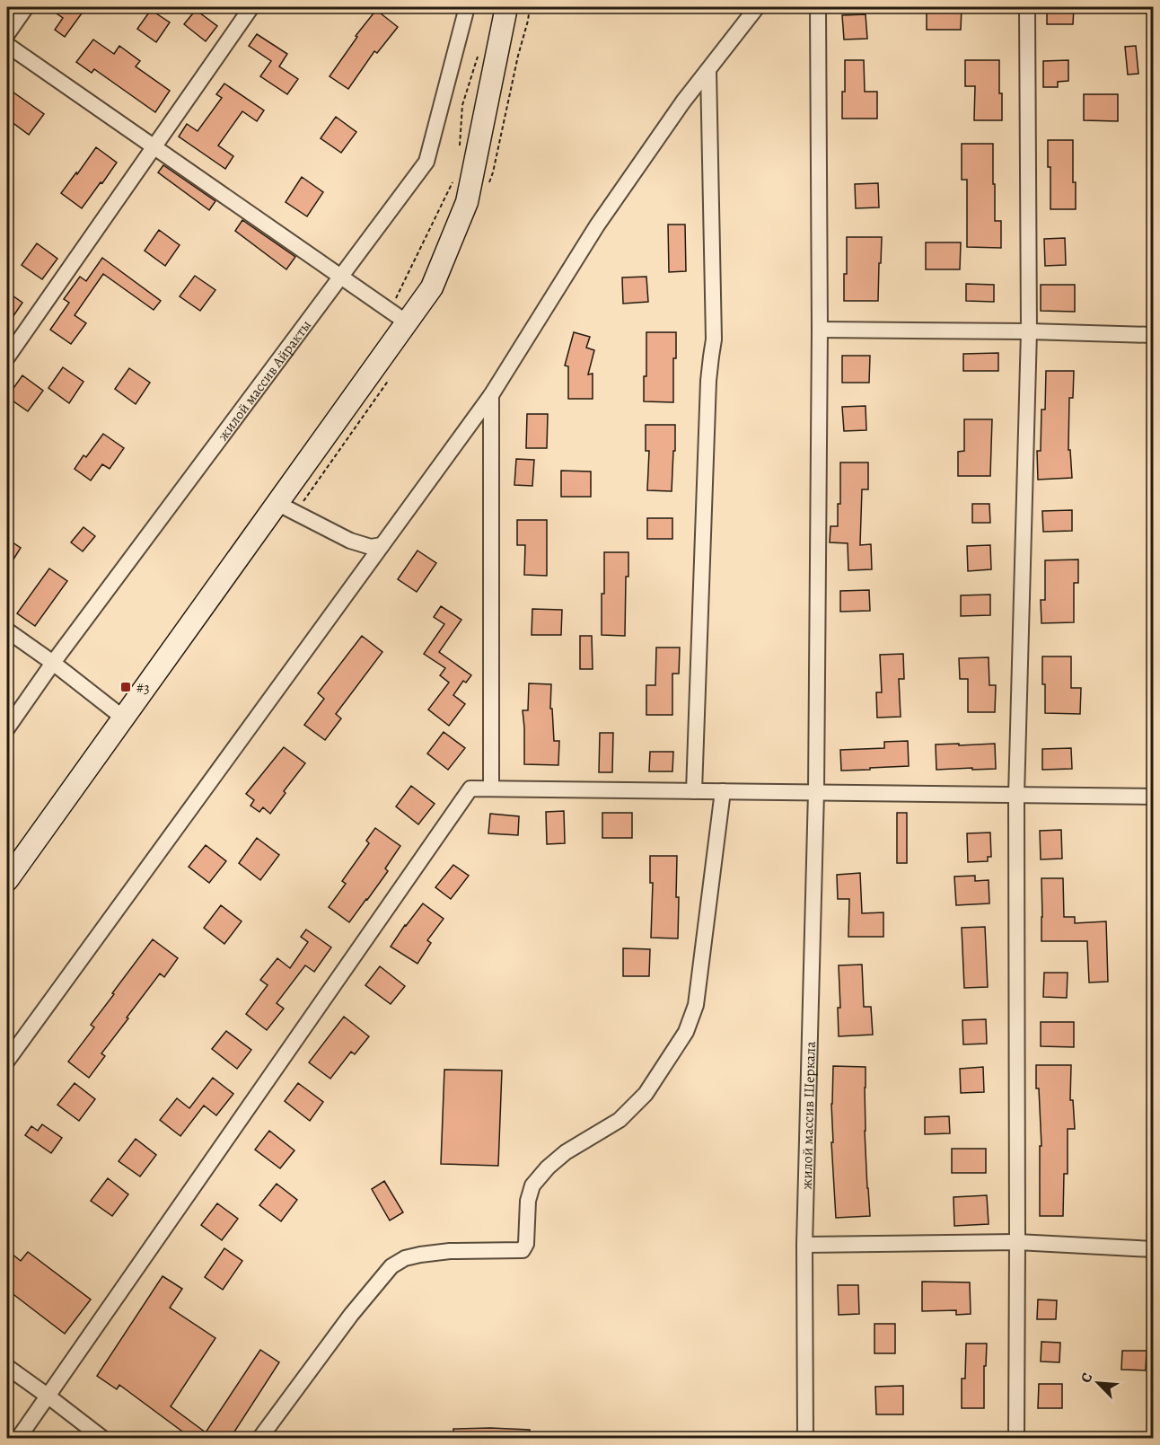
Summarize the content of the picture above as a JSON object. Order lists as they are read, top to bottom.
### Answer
{
  "streets": {
    "street": ["жилой массив Айракты", "жилой массив Шеркала"]
  },
  "places": {
    "transit": ["#3"]
  },
  "north": "top left"
}
